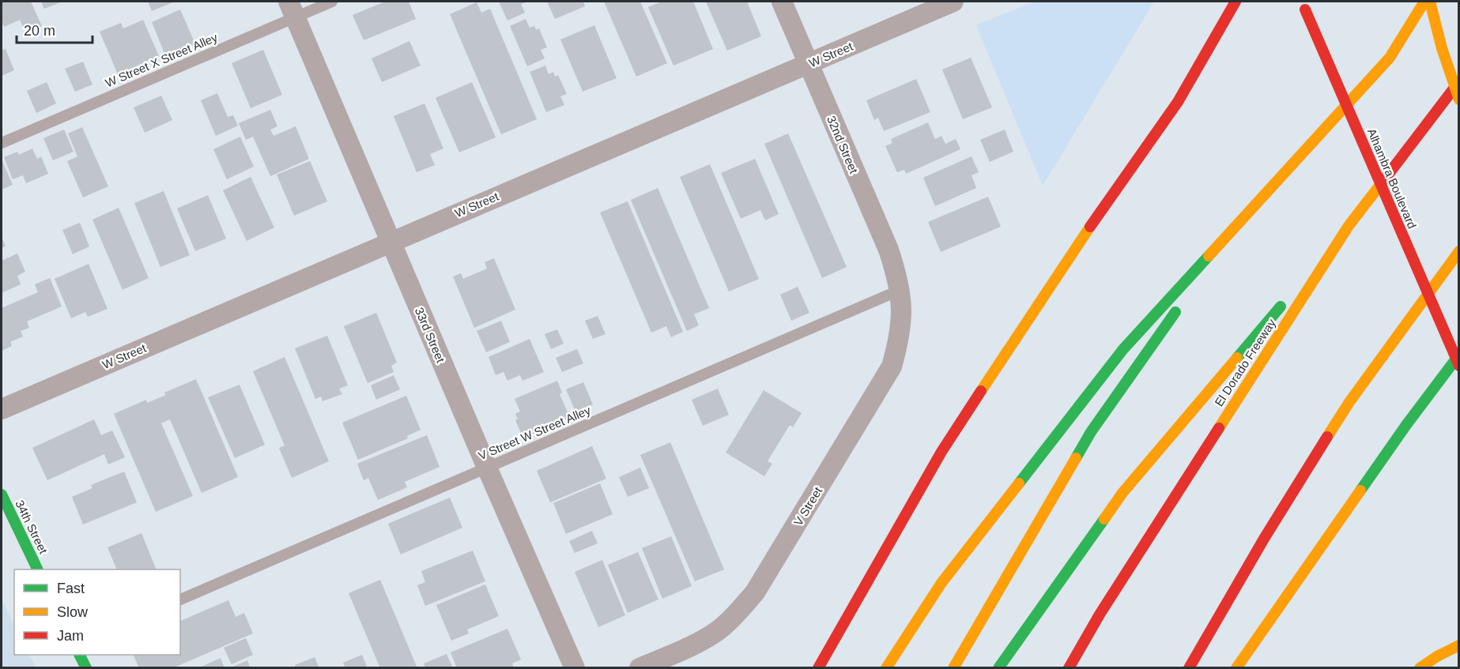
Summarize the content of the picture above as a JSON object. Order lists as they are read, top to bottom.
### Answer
{
  "streets": {
    "main road": ["Alhambra Boulevard", "El Dorado Freeway", "34th Street"],
    "street": [
      "W Street",
      "32nd Street",
      "33rd Street",
      "V Street"
    ],
    "lane": ["W Street X Street Alley", "V Street W Street Alley"]
  },
  "crossings": [
    ["W Street", "32nd Street"],
    ["W Street", "33rd Street"],
    ["W Street X Street Alley", "33rd Street"],
    ["32nd Street", "V Street W Street Alley"],
    ["32nd Street", "V Street"],
    ["33rd Street", "V Street W Street Alley"],
    ["V Street W Street Alley", "V Street"]
  ],
  "legend": ["Fast", "Slow", "Jam"],
  "scale_bar": "20 m"
}
